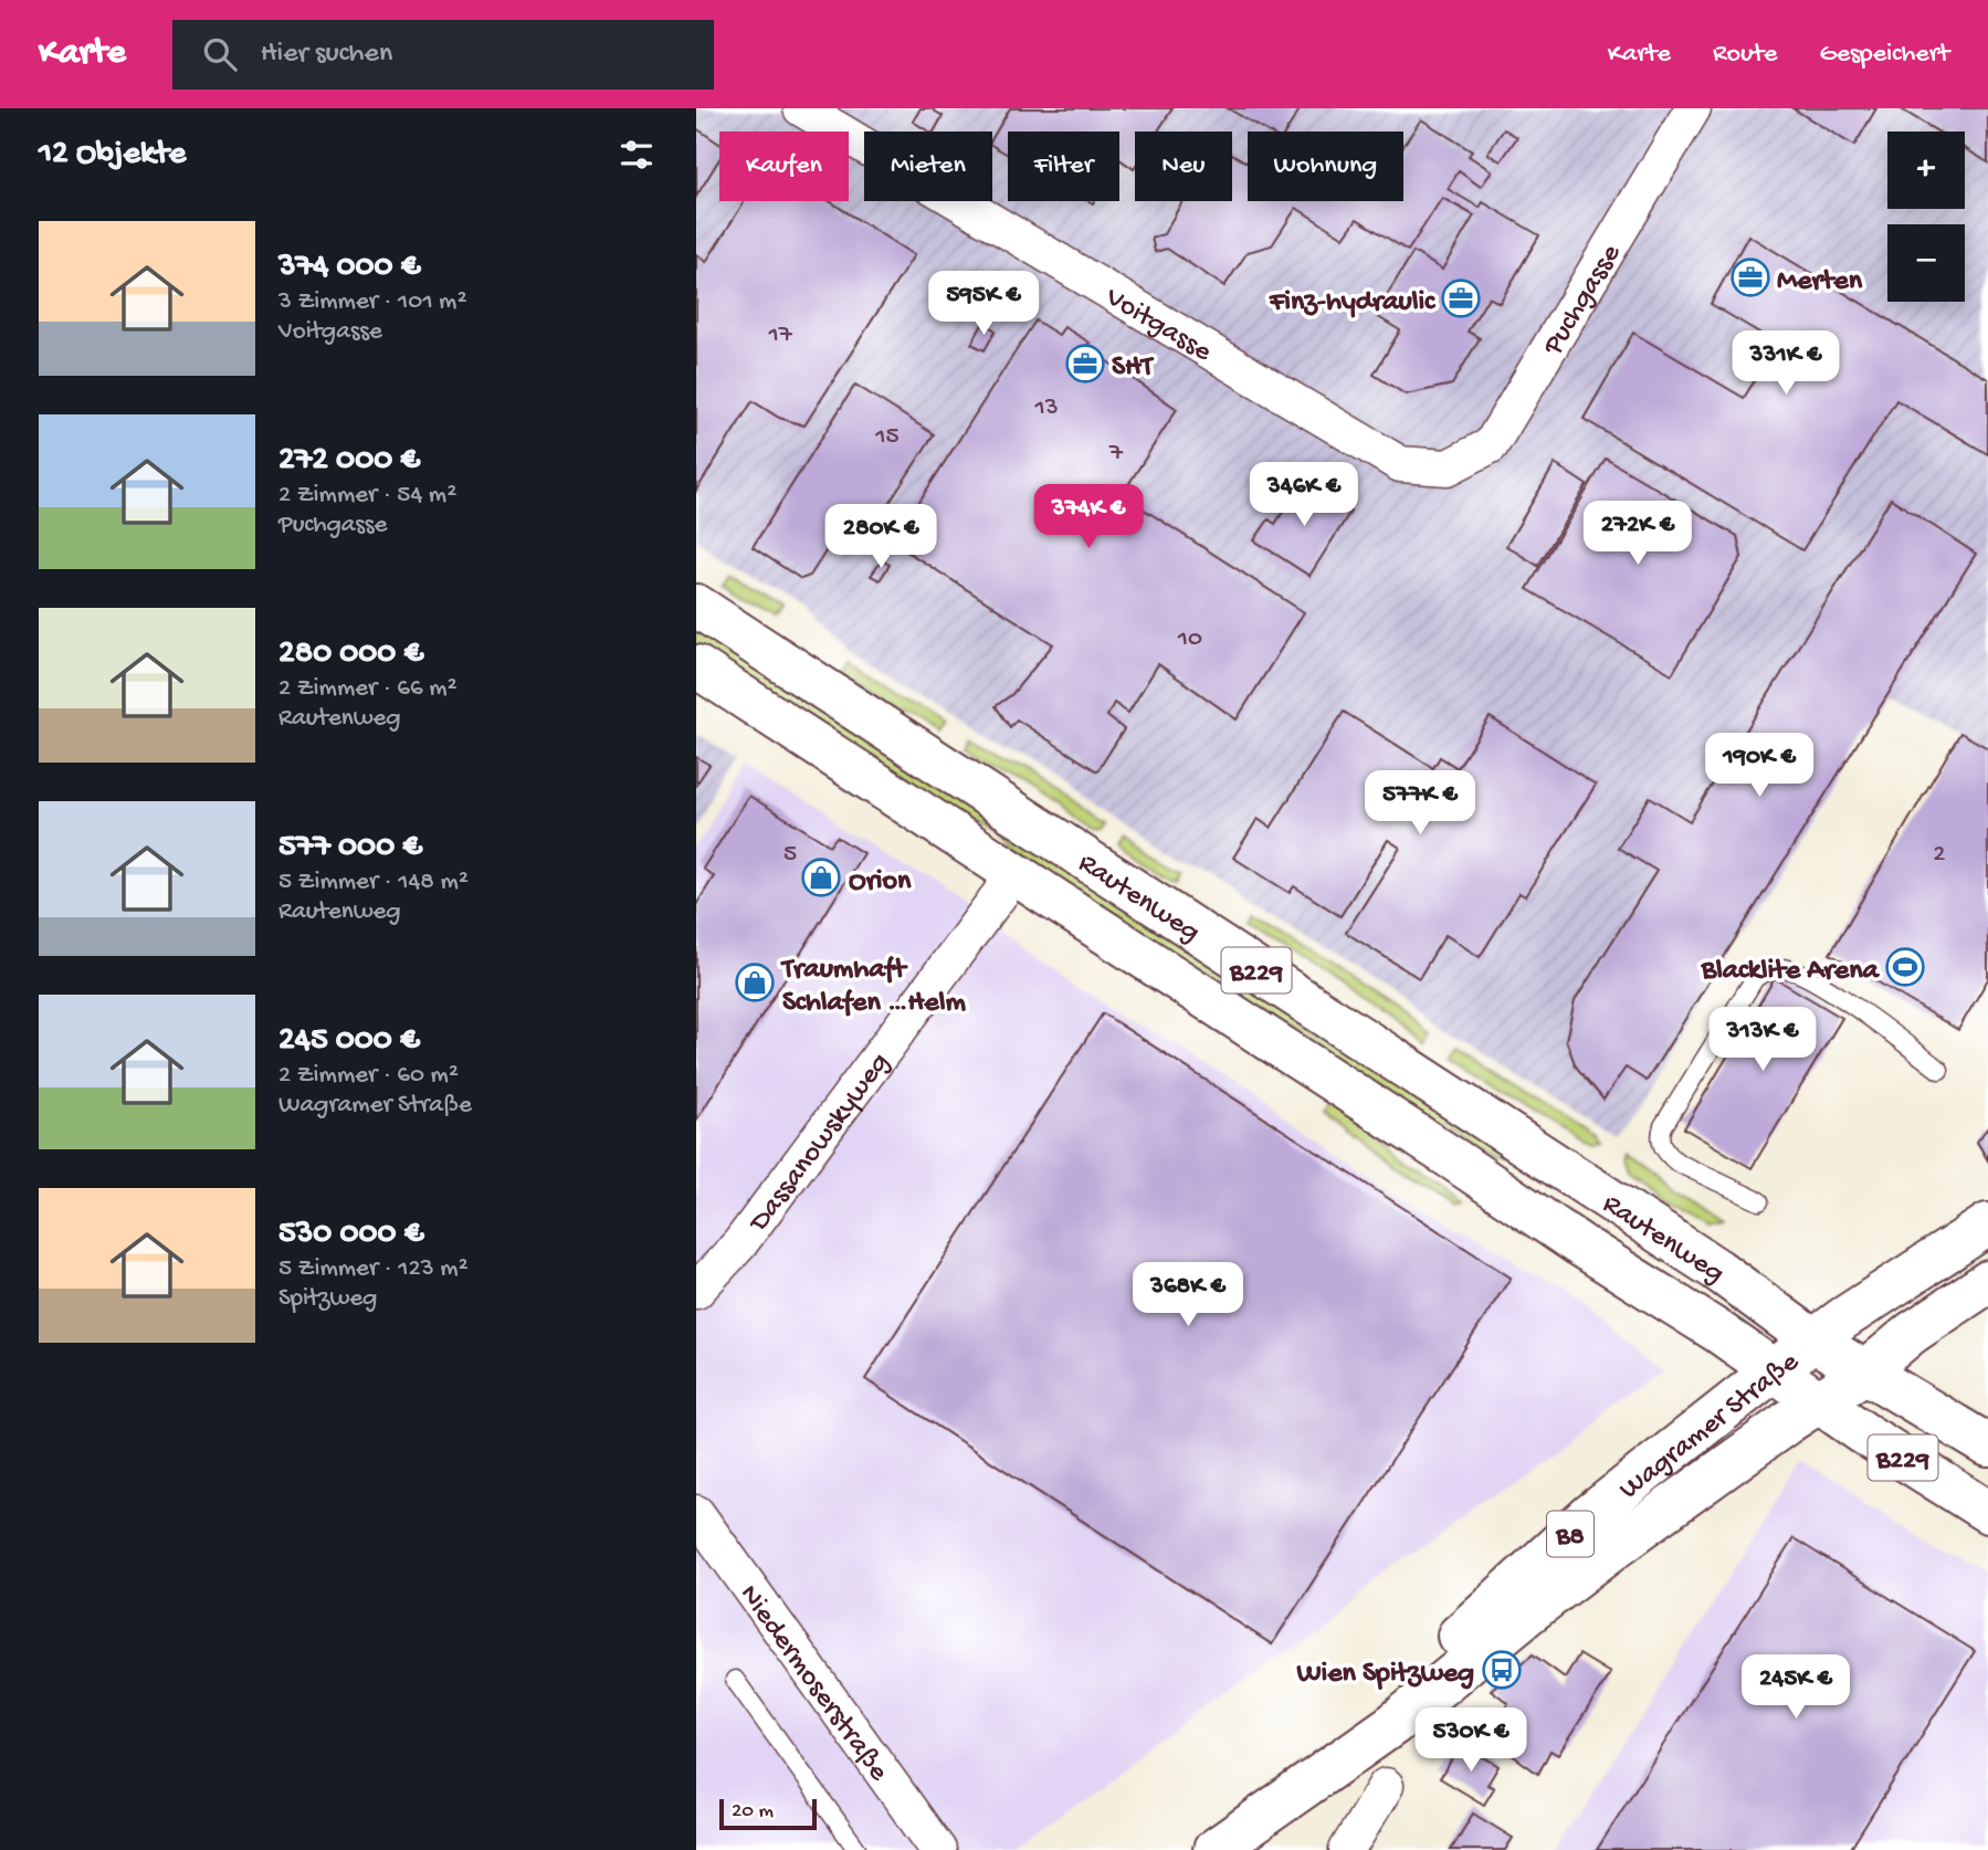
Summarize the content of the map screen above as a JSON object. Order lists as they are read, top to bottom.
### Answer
{
  "streets": {
    "main road": [
      "Rautenweg",
      "B229",
      "Wagramer Straße",
      "B8"
    ],
    "street": [
      "Puchgasse",
      "Voitgasse",
      "Dassanowskyweg",
      "Niedermoserstraße"
    ]
  },
  "crossings": [
    ["Puchgasse", "Voitgasse"],
    ["Rautenweg", "B229"],
    ["Rautenweg", "Dassanowskyweg"],
    ["Rautenweg", "Wagramer Straße"],
    ["B229", "Wagramer Straße"]
  ],
  "places": {
    "office": ["Merten", "Finz-hydraulic", "SHT"],
    "shop": ["Orion", "Traumhaft Schlafen …Helm"],
    "sports": ["Blacklite Arena"],
    "bus stop": ["Wien Spitzweg"]
  },
  "house_numbers": [
    "17",
    "13",
    "15",
    "7",
    "10",
    "5",
    "2"
  ],
  "scale_bar": "20 m",
  "page": {
    "header": "Karte",
    "search": "Hier suchen",
    "nav": ["Karte", "Route", "Gespeichert"],
    "heading": "12 Objekte",
    "map_buttons": ["+", "−"],
    "chip": [
      "Kaufen",
      "Mieten",
      "Filter",
      "Neu",
      "Wohnung"
    ],
    "list": [
      {
        "name": "374 000 €",
        "note": "3 Zimmer · 101 m² · Voitgasse"
      },
      {
        "name": "272 000 €",
        "note": "2 Zimmer · 54 m² · Puchgasse"
      },
      {
        "name": "280 000 €",
        "note": "2 Zimmer · 66 m² · Rautenweg"
      },
      {
        "name": "577 000 €",
        "note": "5 Zimmer · 148 m² · Rautenweg"
      },
      {
        "name": "245 000 €",
        "note": "2 Zimmer · 60 m² · Wagramer Straße"
      },
      {
        "name": "530 000 €",
        "note": "5 Zimmer · 123 m² · Spitzweg"
      }
    ],
    "price": [
      "595K €",
      "331K €",
      "346K €",
      "374K €",
      "272K €",
      "280K €",
      "190K €",
      "577K €",
      "313K €",
      "368K €",
      "245K €",
      "530K €"
    ],
    "scale": "20 m"
  }
}
